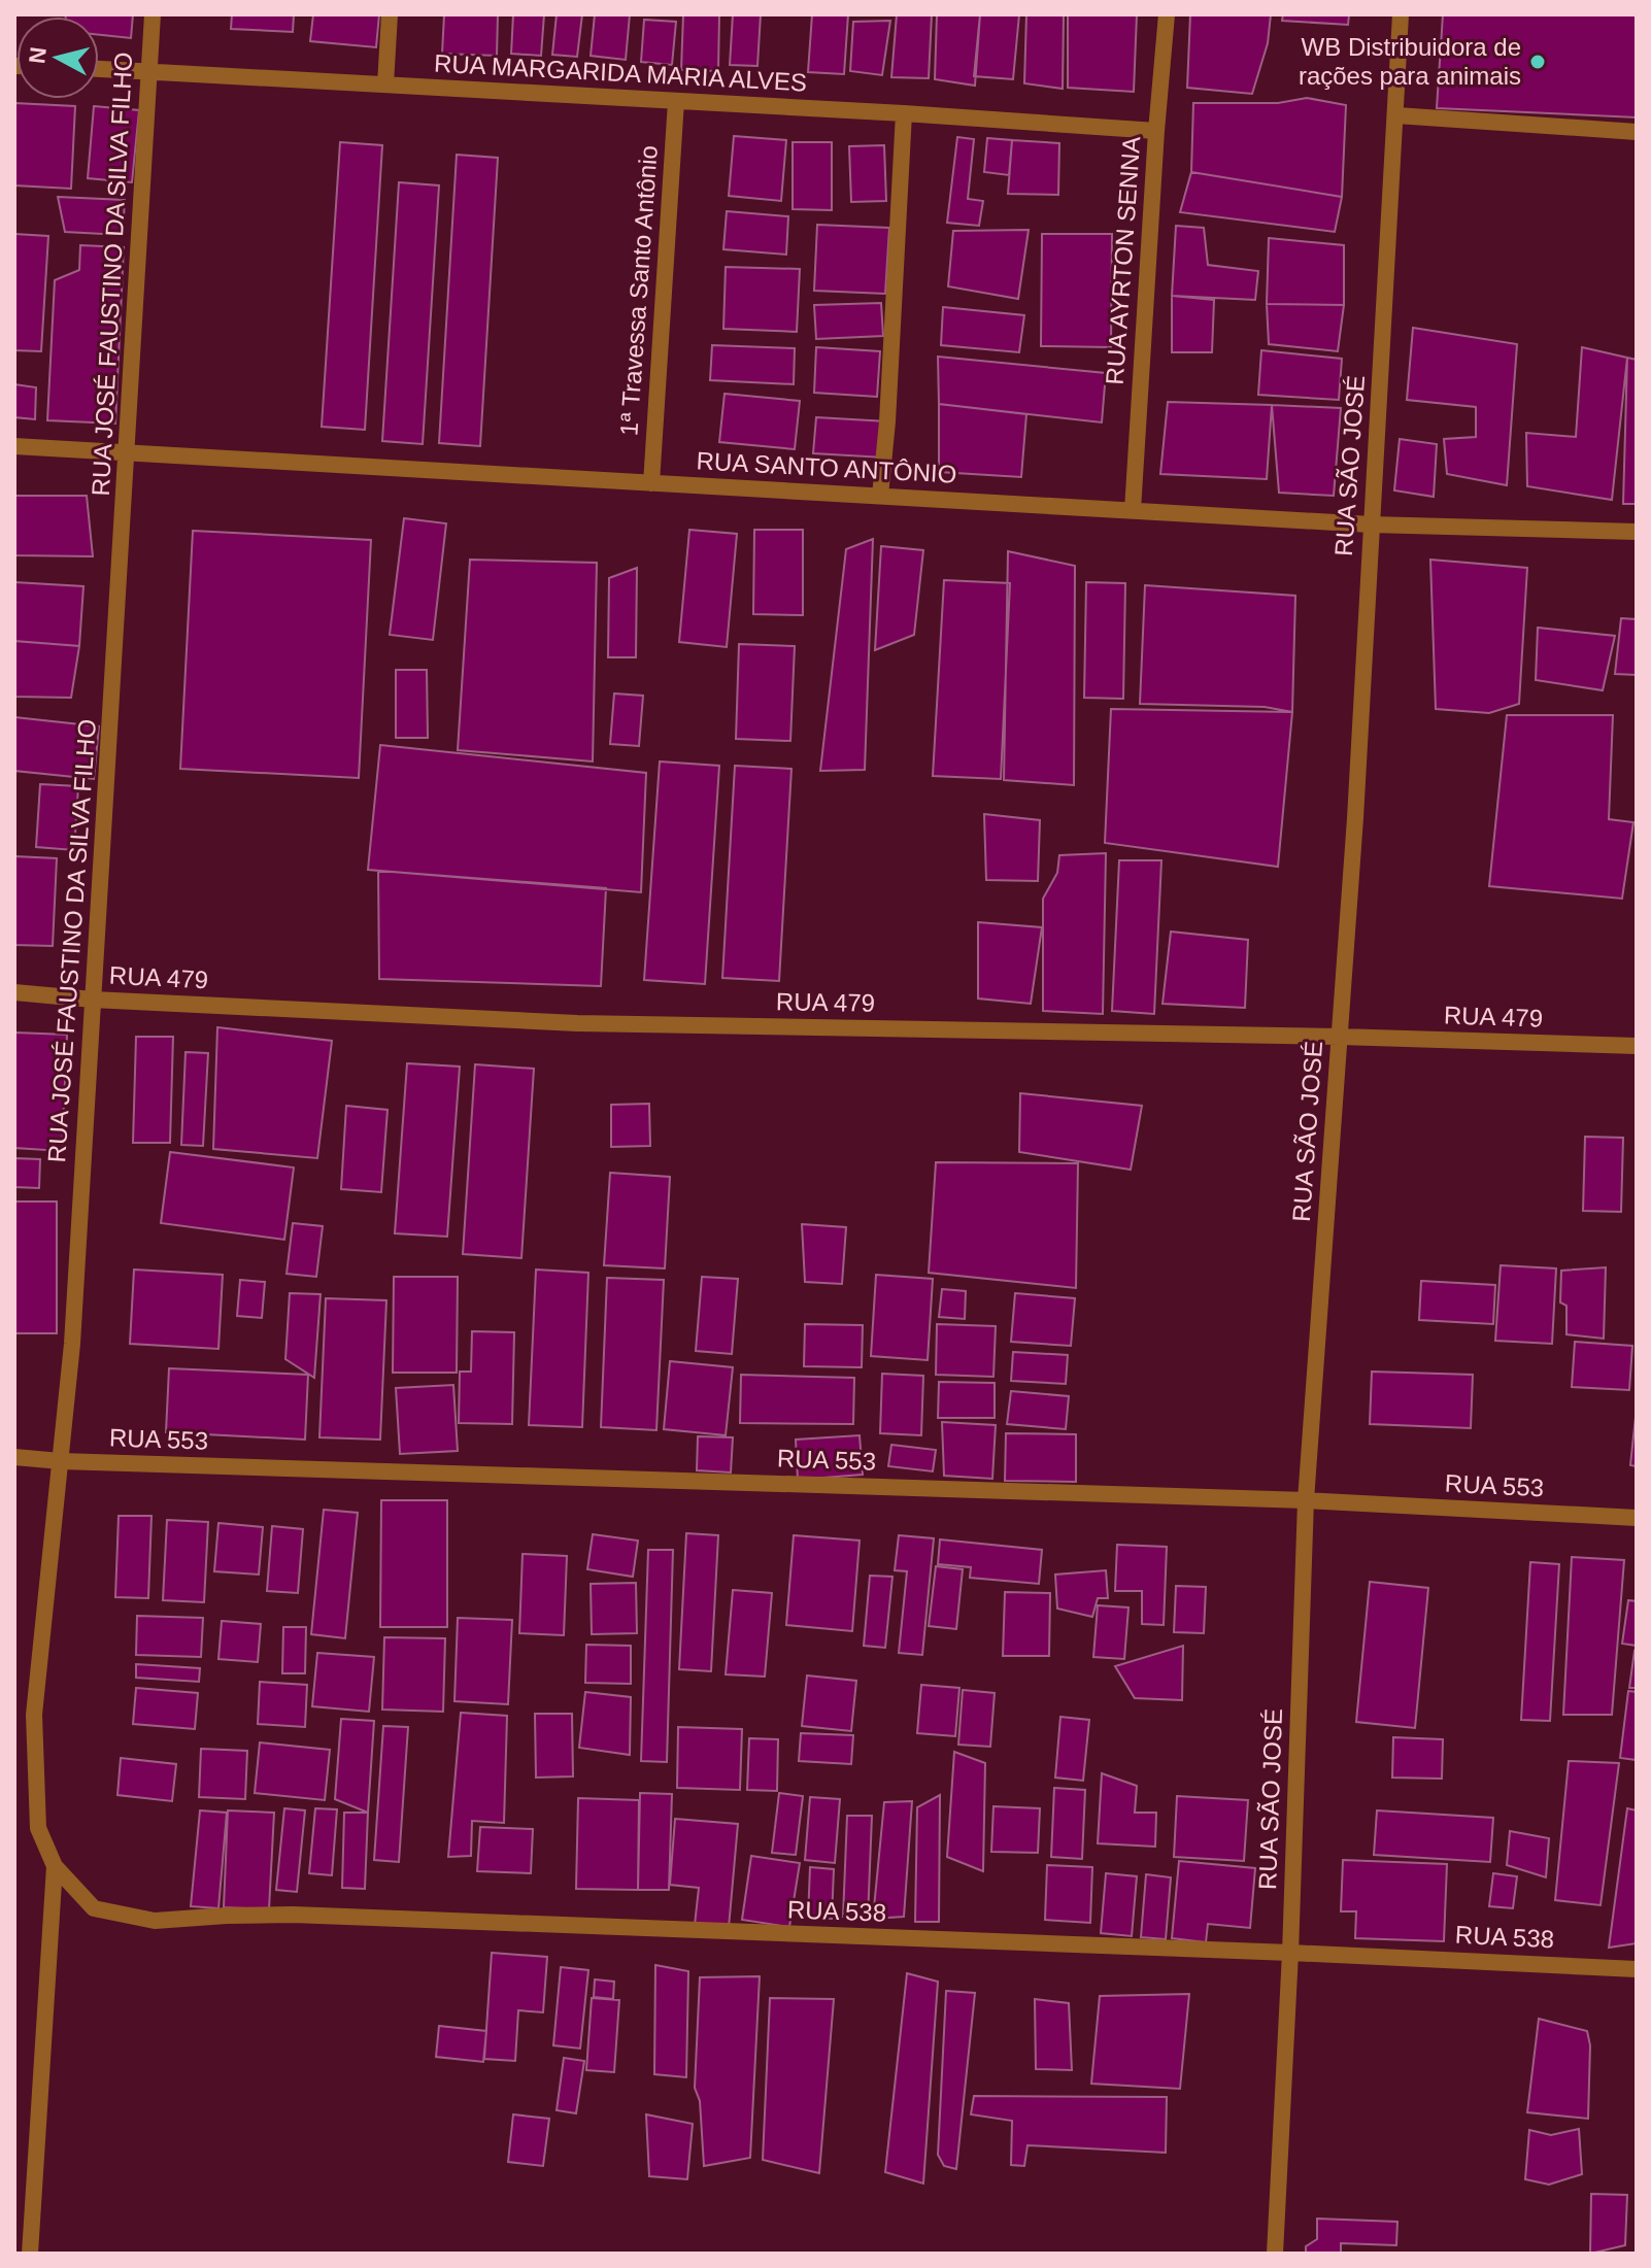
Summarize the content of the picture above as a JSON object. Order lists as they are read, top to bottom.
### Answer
{
  "streets": {
    "street": [
      "RUA MARGARIDA MARIA ALVES",
      "RUA AYRTON SENNA",
      "RUA JOSÉ FAUSTINO DA SILVA FILHO",
      "1ª Travessa Santo Antônio",
      "RUA SÃO JOSÉ",
      "RUA SANTO ANTÔNIO",
      "RUA 479",
      "RUA 553",
      "RUA 538"
    ]
  },
  "crossings": [
    ["RUA MARGARIDA MARIA ALVES", "RUA AYRTON SENNA"],
    ["RUA MARGARIDA MARIA ALVES", "RUA JOSÉ FAUSTINO DA SILVA FILHO"],
    ["RUA MARGARIDA MARIA ALVES", "1ª Travessa Santo Antônio"],
    ["RUA AYRTON SENNA", "RUA SANTO ANTÔNIO"],
    ["RUA JOSÉ FAUSTINO DA SILVA FILHO", "RUA SANTO ANTÔNIO"],
    ["RUA JOSÉ FAUSTINO DA SILVA FILHO", "RUA 479"],
    ["RUA JOSÉ FAUSTINO DA SILVA FILHO", "RUA 553"],
    ["RUA JOSÉ FAUSTINO DA SILVA FILHO", "RUA 538"],
    ["1ª Travessa Santo Antônio", "RUA SANTO ANTÔNIO"],
    ["RUA SÃO JOSÉ", "RUA SANTO ANTÔNIO"],
    ["RUA SÃO JOSÉ", "RUA 479"],
    ["RUA SÃO JOSÉ", "RUA 553"],
    ["RUA SÃO JOSÉ", "RUA 538"]
  ],
  "places": ["WB Distribuidora de rações para animais"],
  "north": "left"
}
